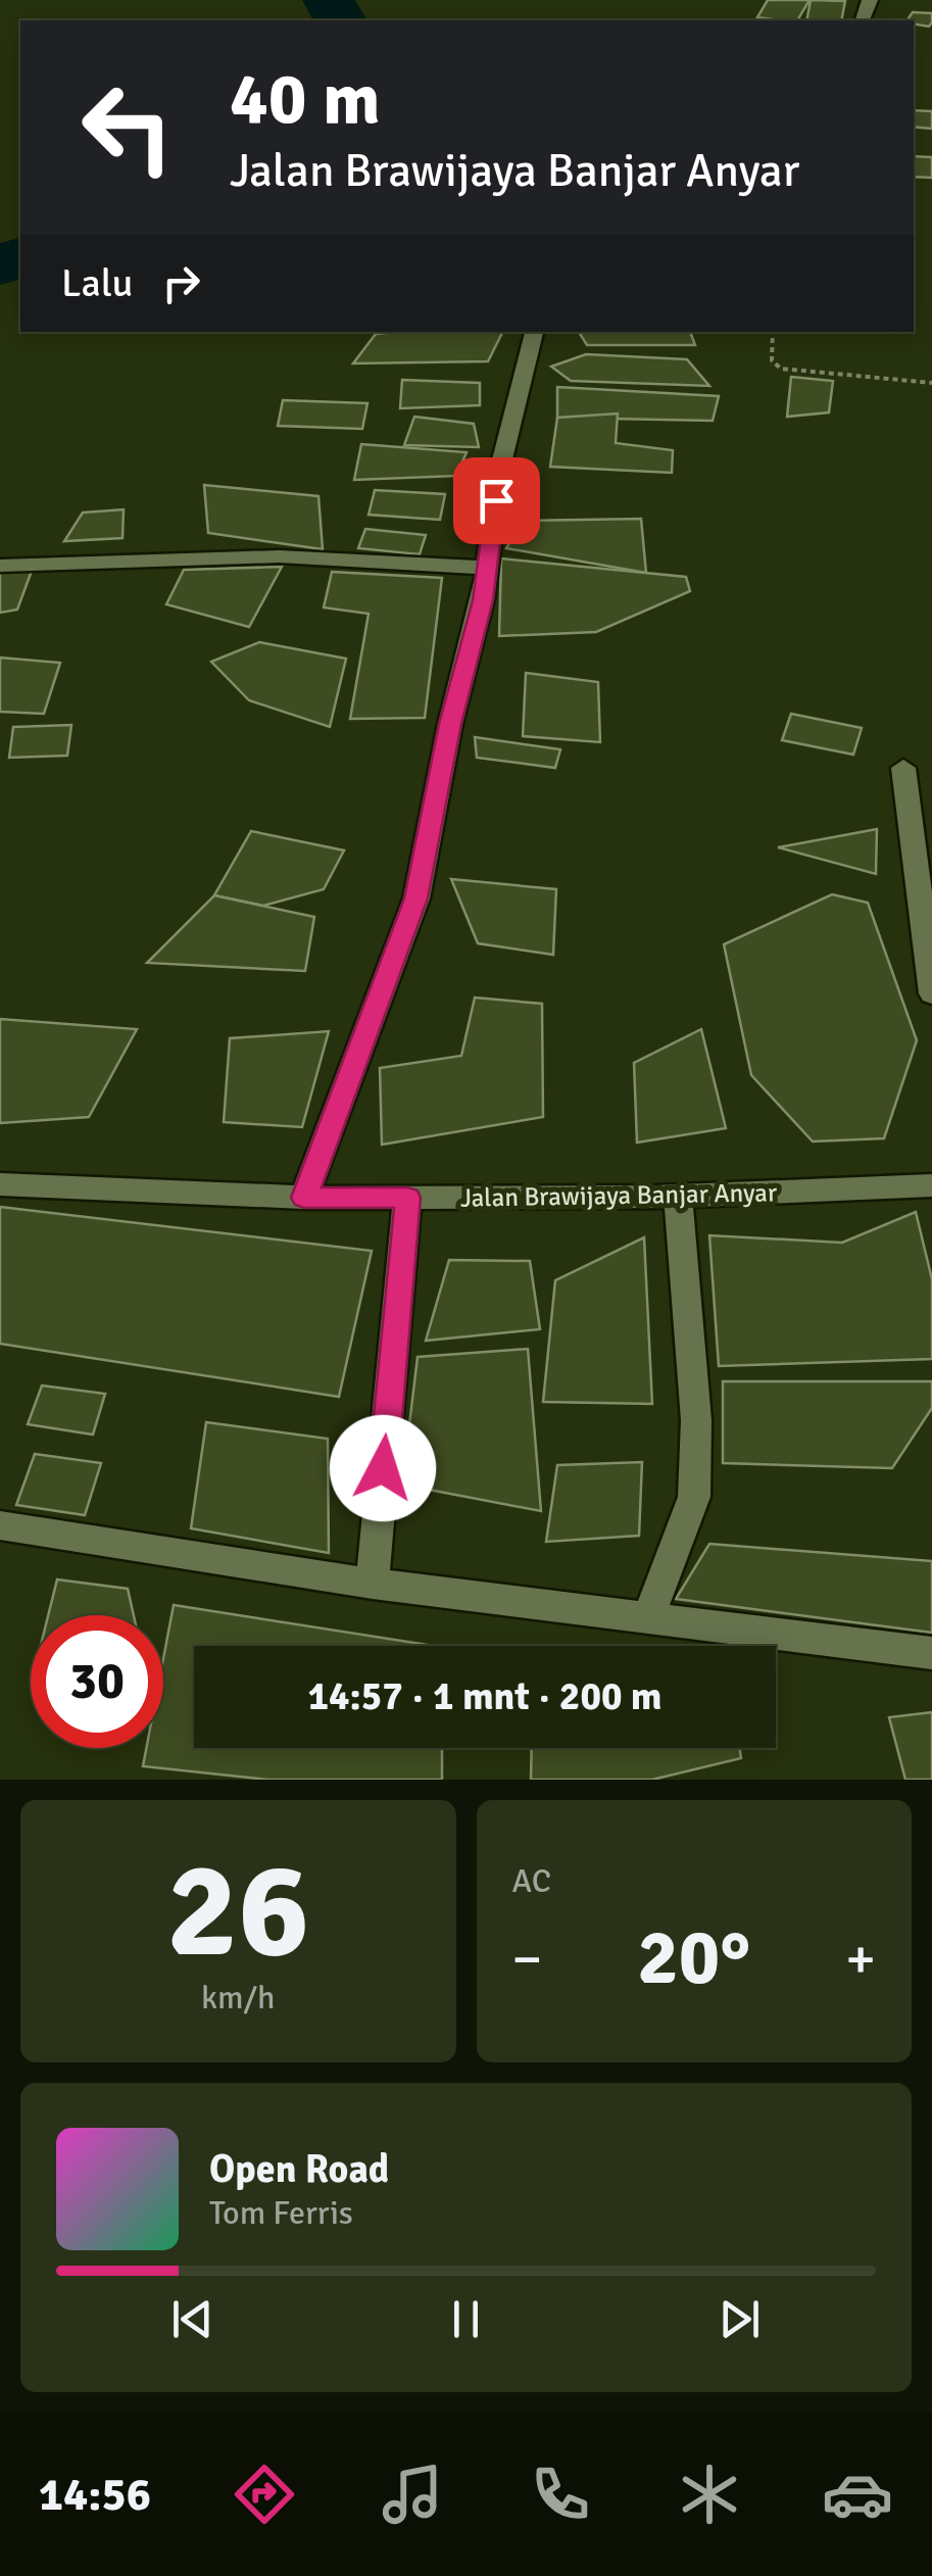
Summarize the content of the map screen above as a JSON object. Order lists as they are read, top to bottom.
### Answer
{
  "streets": {
    "street": ["Jalan Brawijaya Banjar Anyar"]
  },
  "page": {
    "turn": ["40 m", "Jalan Brawijaya Banjar Anyar"],
    "then": "Lalu",
    "limit": "30",
    "trip": "14:57 · 1 mnt · 200 m",
    "tile": [
      ["26", "km/h"],
      "AC"
    ],
    "heat": ["−", "20°", "+"],
    "song": ["Open Road", "Tom Ferris"],
    "tabs": "14:56"
  }
}
